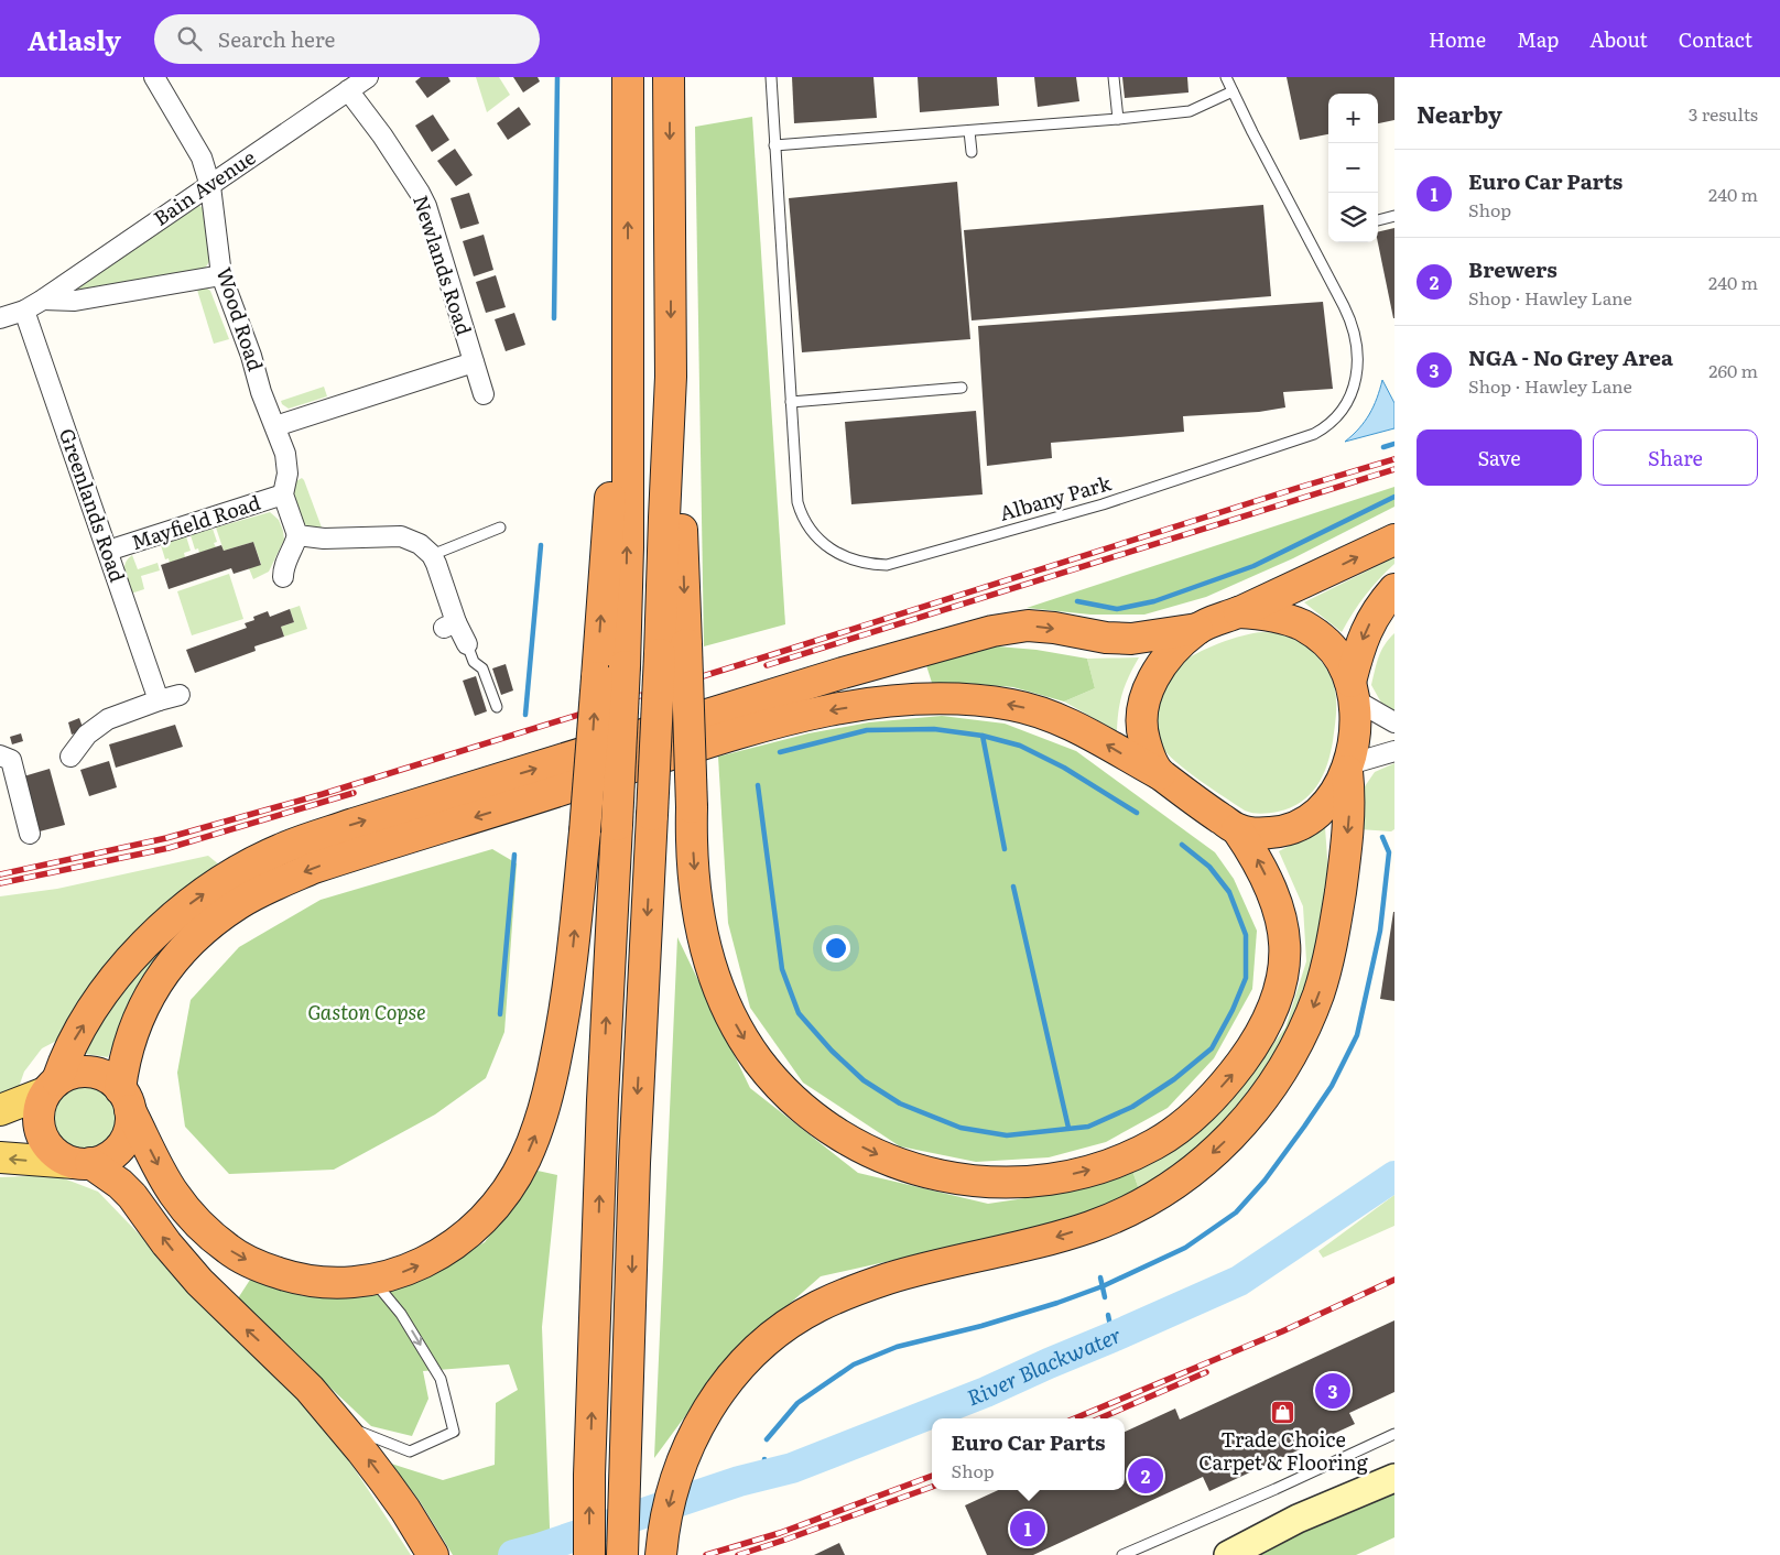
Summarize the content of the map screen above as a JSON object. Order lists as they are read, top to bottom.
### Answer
{
  "streets": {
    "street": [
      "Bain Avenue",
      "Newlands Road",
      "Wood Road",
      "Greenlands Road",
      "Mayfield Road"
    ],
    "lane": ["Albany Park"]
  },
  "crossings": [
    ["Bain Avenue", "Newlands Road"],
    ["Bain Avenue", "Wood Road"],
    ["Bain Avenue", "Greenlands Road"],
    ["Wood Road", "Mayfield Road"],
    ["Greenlands Road", "Mayfield Road"]
  ],
  "water": ["River Blackwater"],
  "parks": ["Gaston Copse"],
  "places": {
    "shop": ["Trade Choice Carpet & Flooring"]
  },
  "page": {
    "header": "Atlasly",
    "search": "Search here",
    "nav": [
      "Home",
      "Map",
      "About",
      "Contact"
    ],
    "heading": ["Nearby", "3 results"],
    "map_buttons": ["+", "−"],
    "list": [
      {
        "mark": "1",
        "name": "Euro Car Parts",
        "note": "Shop",
        "value": "240 m"
      },
      {
        "mark": "2",
        "name": "Brewers",
        "note": "Shop · Hawley Lane",
        "value": "240 m"
      },
      {
        "mark": "3",
        "name": "NGA - No Grey Area",
        "note": "Shop · Hawley Lane",
        "value": "260 m"
      }
    ],
    "buttons": ["Save", "Share"],
    "pins": ["3", "2", "1"],
    "popup": ["Euro Car Parts", "Shop"]
  }
}
